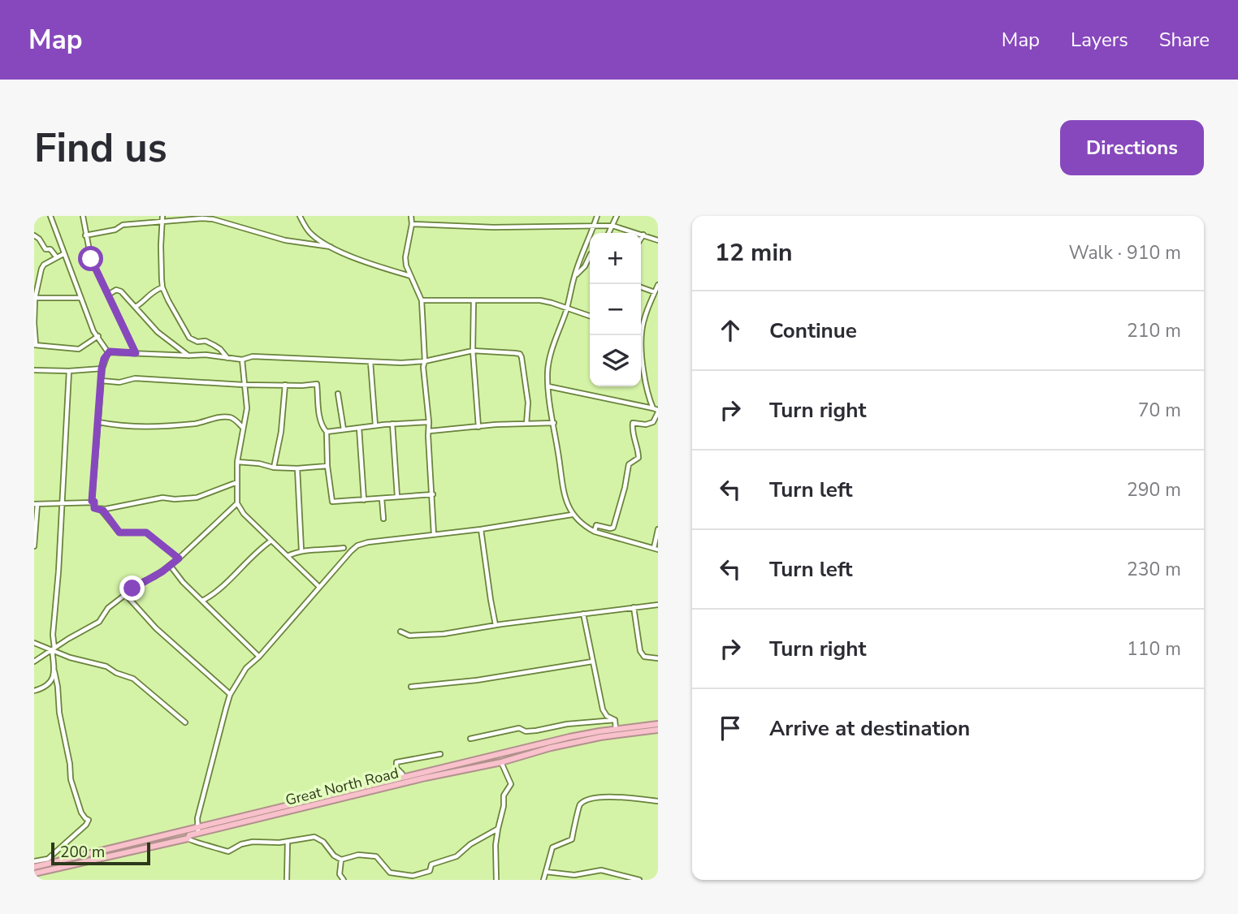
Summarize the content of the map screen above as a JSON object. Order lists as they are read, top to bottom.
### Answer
{
  "streets": {
    "highway": ["Great North Road"]
  },
  "scale_bar": "200 m",
  "page": {
    "header": "Map",
    "nav": ["Map", "Layers", "Share"],
    "buttons": "Directions",
    "title": "Find us",
    "heading": ["12 min", "Walk · 910 m"],
    "map_buttons": ["+", "−"],
    "list": [
      ["Continue", "210 m"],
      ["Turn right", "70 m"],
      ["Turn left", "290 m"],
      ["Turn left", "230 m"],
      ["Turn right", "110 m"],
      "Arrive at destination"
    ],
    "scale": "200 m"
  }
}
